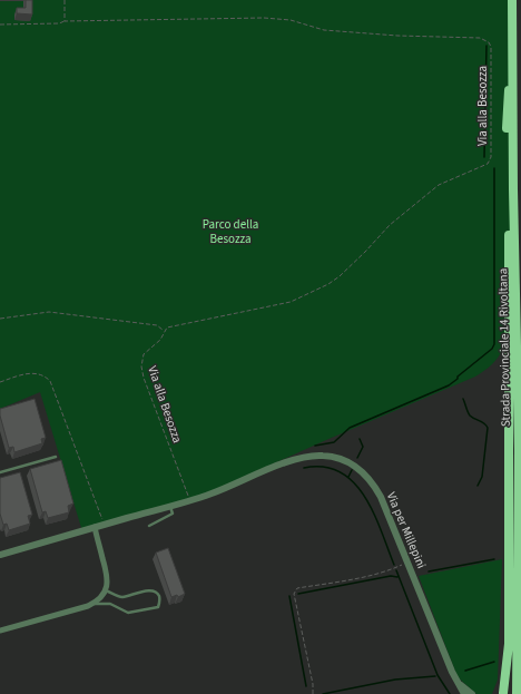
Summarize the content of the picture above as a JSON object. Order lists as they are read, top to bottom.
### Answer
{
  "streets": {
    "highway": ["Strada Provinciale 14 Rivoltana"],
    "street": ["Via per Millepini"],
    "path": ["Via alla Besozza"]
  },
  "crossings": [
    ["Via alla Besozza", "Via per Millepini"]
  ],
  "parks": ["Parco della Besozza"]
}
